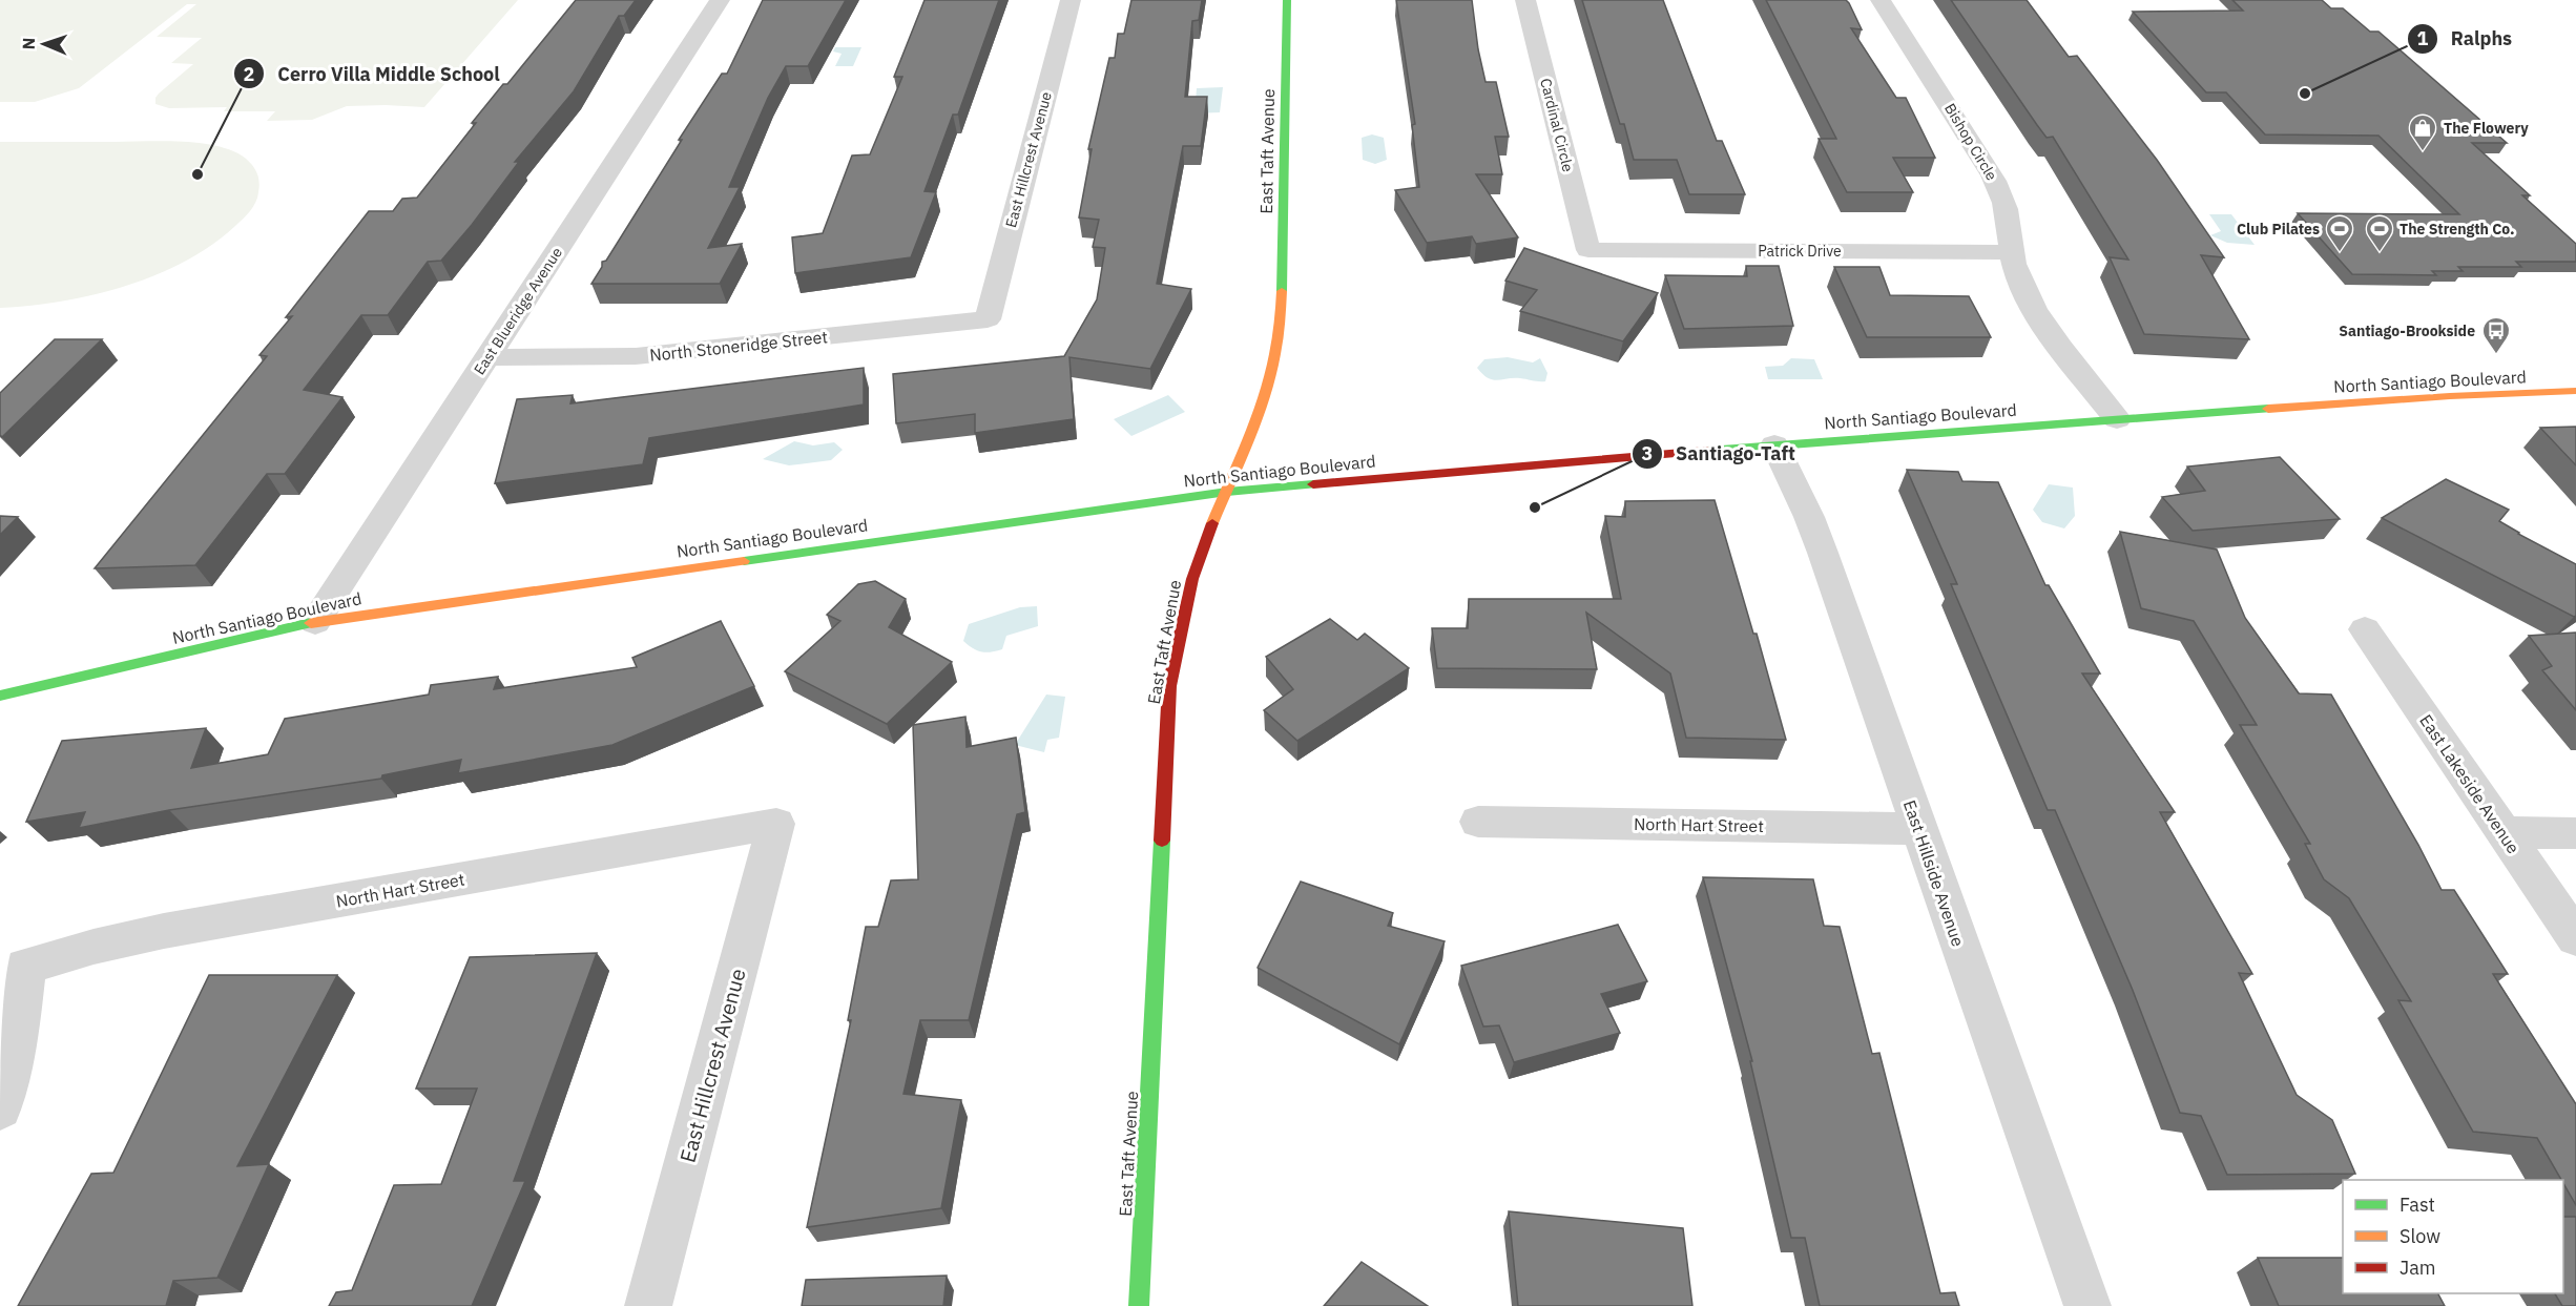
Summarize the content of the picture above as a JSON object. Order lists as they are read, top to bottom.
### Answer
{
  "streets": {
    "main road": ["East Taft Avenue", "North Santiago Boulevard"],
    "street": [
      "Cardinal Circle",
      "Bishop Circle",
      "East Hillcrest Avenue",
      "Patrick Drive",
      "East Blueridge Avenue",
      "North Stoneridge Street",
      "East Lakeside Avenue",
      "North Hart Street",
      "East Hillside Avenue"
    ]
  },
  "crossings": [
    ["Cardinal Circle", "Patrick Drive"],
    ["Bishop Circle", "Patrick Drive"],
    ["Bishop Circle", "North Santiago Boulevard"],
    ["East Taft Avenue", "North Santiago Boulevard"],
    ["East Hillcrest Avenue", "North Stoneridge Street"],
    ["East Hillcrest Avenue", "North Hart Street"],
    ["East Blueridge Avenue", "North Stoneridge Street"],
    ["East Blueridge Avenue", "North Santiago Boulevard"],
    ["North Santiago Boulevard", "East Hillside Avenue"],
    ["North Hart Street", "East Hillside Avenue"]
  ],
  "places": {
    "other": ["Ralphs", "Cerro Villa Middle School", "Santiago-Taft"],
    "shop": ["The Flowery"],
    "sports": ["Club Pilates", "The Strength Co."],
    "bus stop": ["Santiago-Brookside"]
  },
  "legend": ["Fast", "Slow", "Jam"],
  "north": "left"
}
